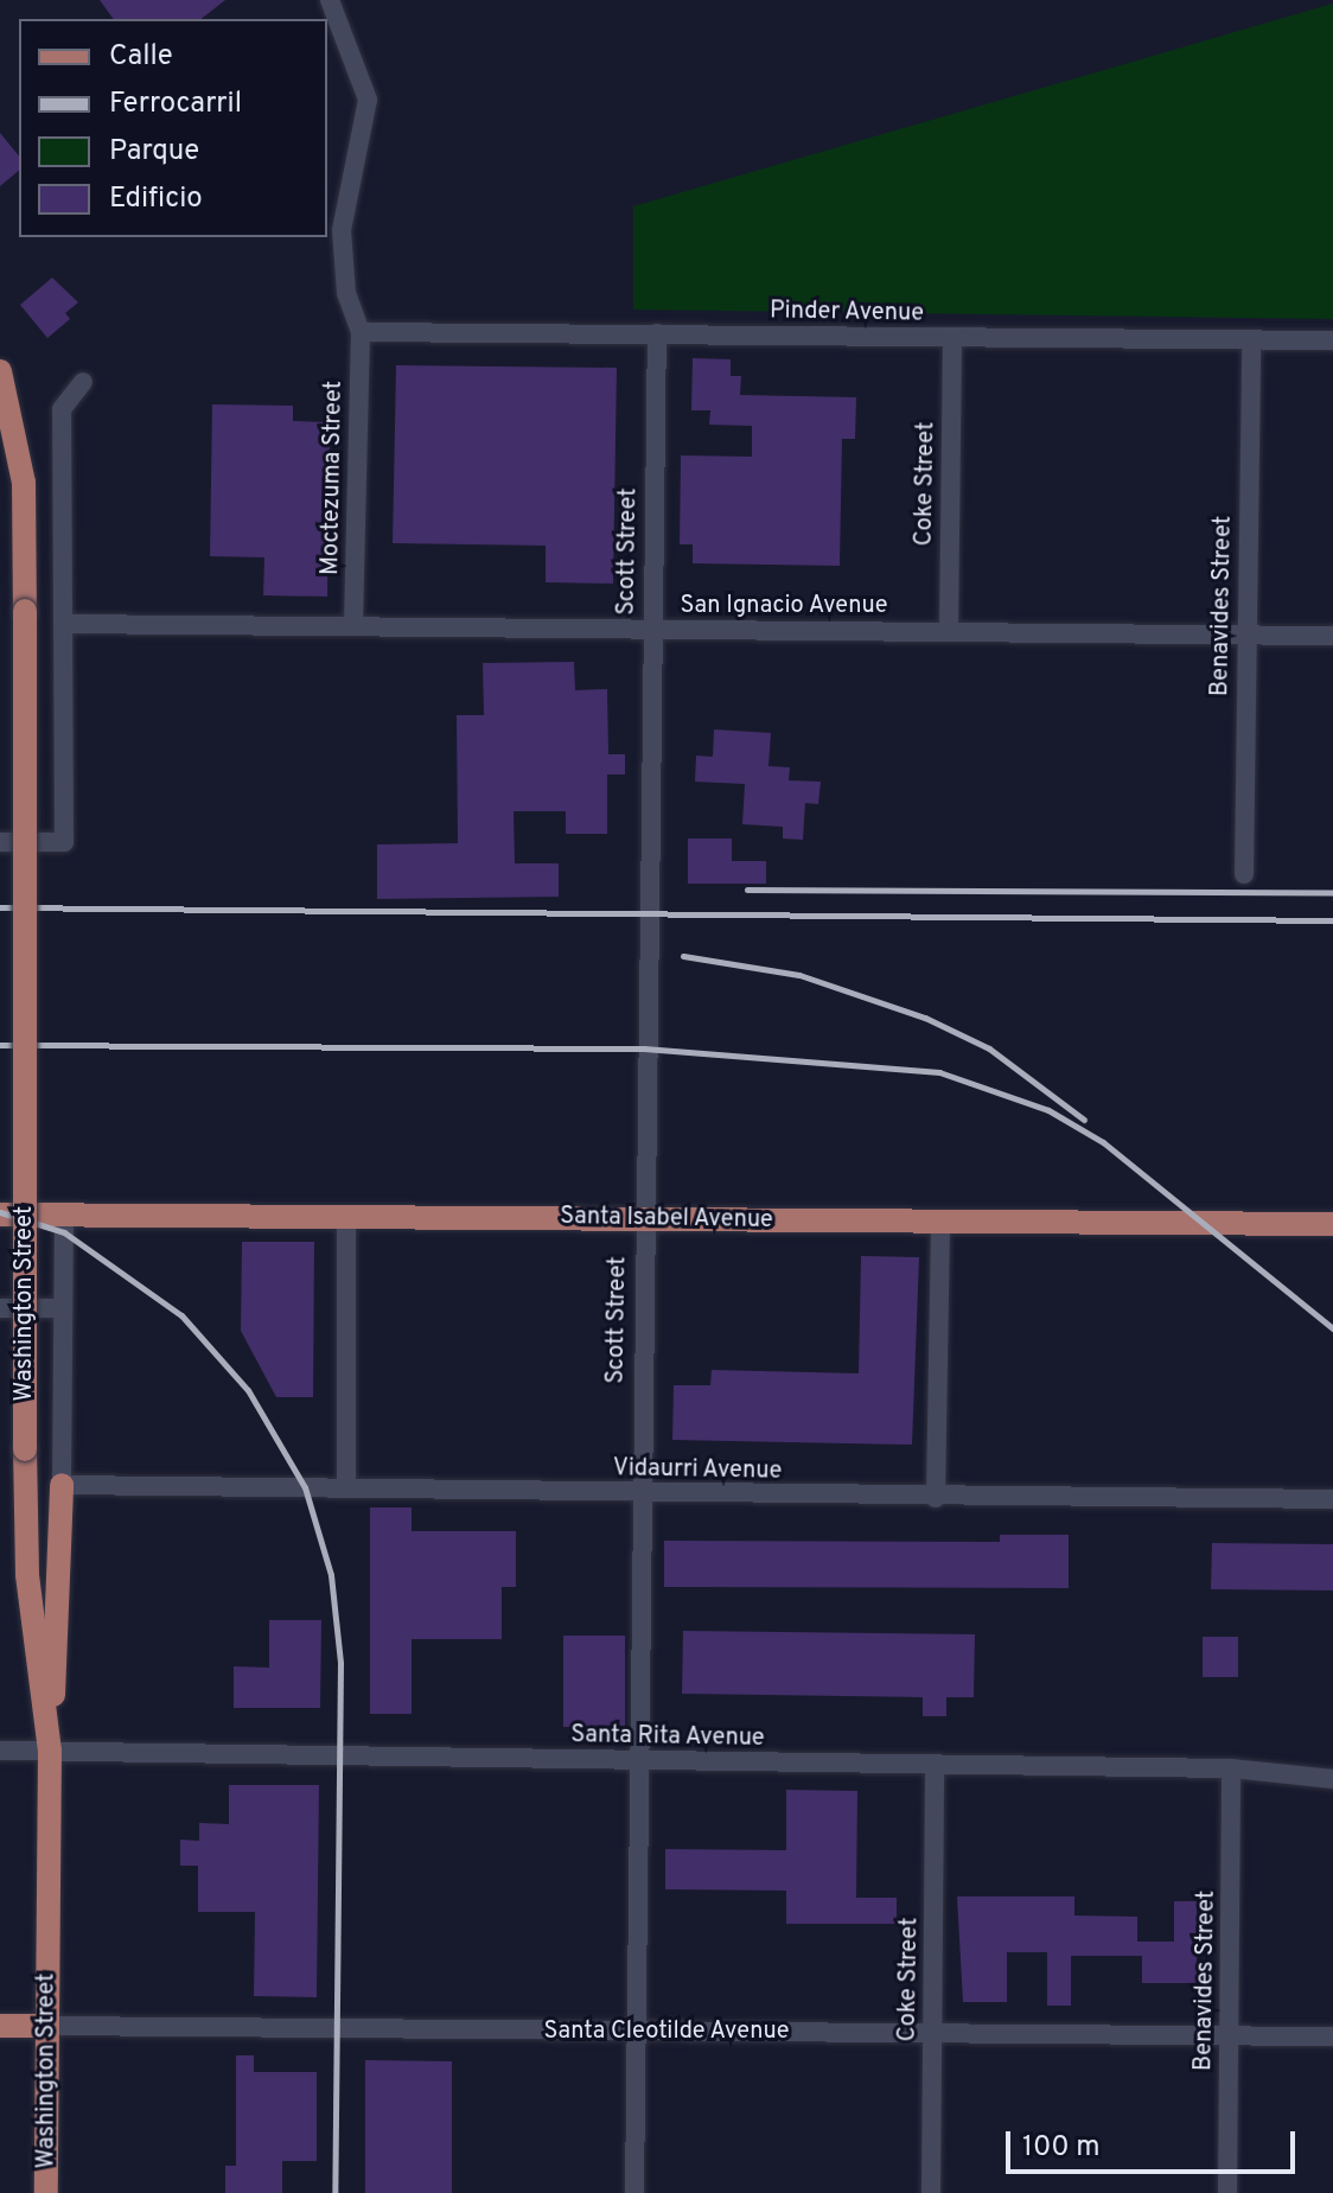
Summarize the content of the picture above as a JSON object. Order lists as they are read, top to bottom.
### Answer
{
  "streets": {
    "main road": ["Santa Isabel Avenue", "Washington Street", "Santa Cleotilde Avenue"],
    "street": [
      "Pinder Avenue",
      "Moctezuma Street",
      "Coke Street",
      "Scott Street",
      "San Ignacio Avenue",
      "Benavides Street",
      "Vidaurri Avenue",
      "Santa Rita Avenue"
    ]
  },
  "crossings": [
    ["Pinder Avenue", "Moctezuma Street"],
    ["Pinder Avenue", "Coke Street"],
    ["Pinder Avenue", "Scott Street"],
    ["Pinder Avenue", "Benavides Street"],
    ["Moctezuma Street", "San Ignacio Avenue"],
    ["Coke Street", "San Ignacio Avenue"],
    ["Coke Street", "Santa Rita Avenue"],
    ["Coke Street", "Santa Cleotilde Avenue"],
    ["Scott Street", "San Ignacio Avenue"],
    ["Scott Street", "Santa Isabel Avenue"],
    ["Scott Street", "Vidaurri Avenue"],
    ["Scott Street", "Santa Rita Avenue"],
    ["Scott Street", "Santa Cleotilde Avenue"],
    ["San Ignacio Avenue", "Benavides Street"],
    ["Benavides Street", "Santa Rita Avenue"],
    ["Benavides Street", "Santa Cleotilde Avenue"],
    ["Santa Isabel Avenue", "Washington Street"],
    ["Washington Street", "Vidaurri Avenue"],
    ["Washington Street", "Santa Rita Avenue"],
    ["Washington Street", "Santa Cleotilde Avenue"]
  ],
  "legend": [
    "Calle",
    "Ferrocarril",
    "Parque",
    "Edificio"
  ],
  "scale_bar": "100 m"
}
